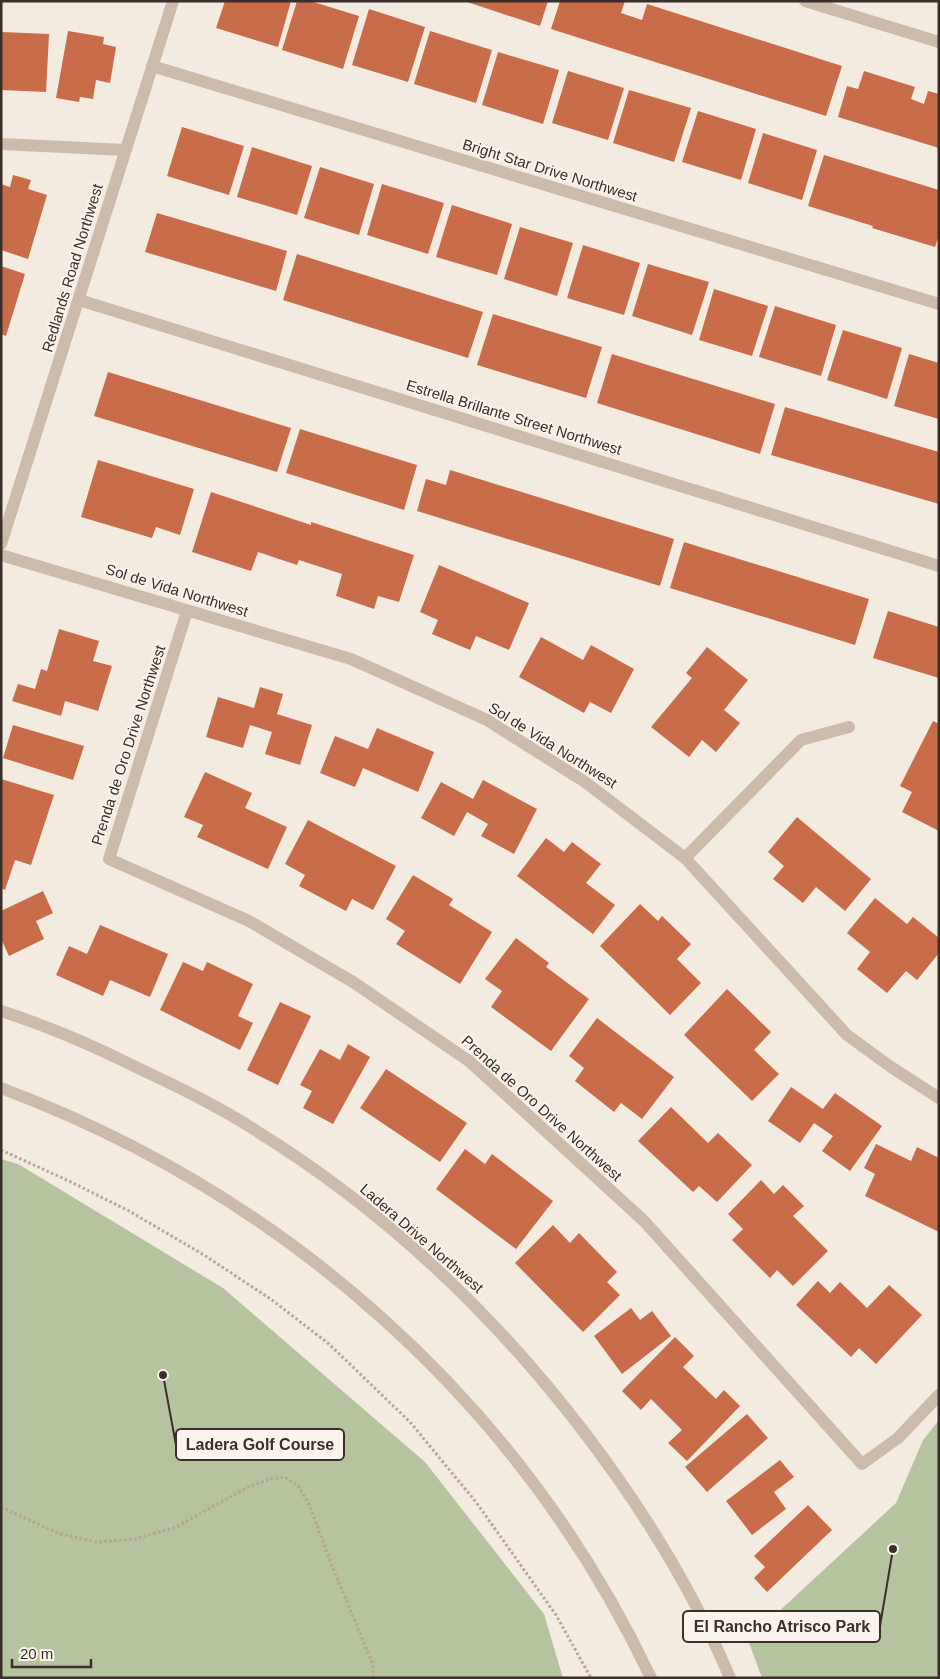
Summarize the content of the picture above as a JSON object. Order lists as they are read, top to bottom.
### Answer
{
  "streets": {
    "street": [
      "Bright Star Drive Northwest",
      "Redlands Road Northwest",
      "Estrella Brillante Street Northwest",
      "Sol de Vida Northwest",
      "Prenda de Oro Drive Northwest",
      "Ladera Drive Northwest"
    ]
  },
  "crossings": [
    ["Bright Star Drive Northwest", "Redlands Road Northwest"],
    ["Redlands Road Northwest", "Estrella Brillante Street Northwest"],
    ["Sol de Vida Northwest", "Prenda de Oro Drive Northwest"]
  ],
  "places": ["Ladera Golf Course", "El Rancho Atrisco Park"],
  "scale_bar": "20 m"
}
